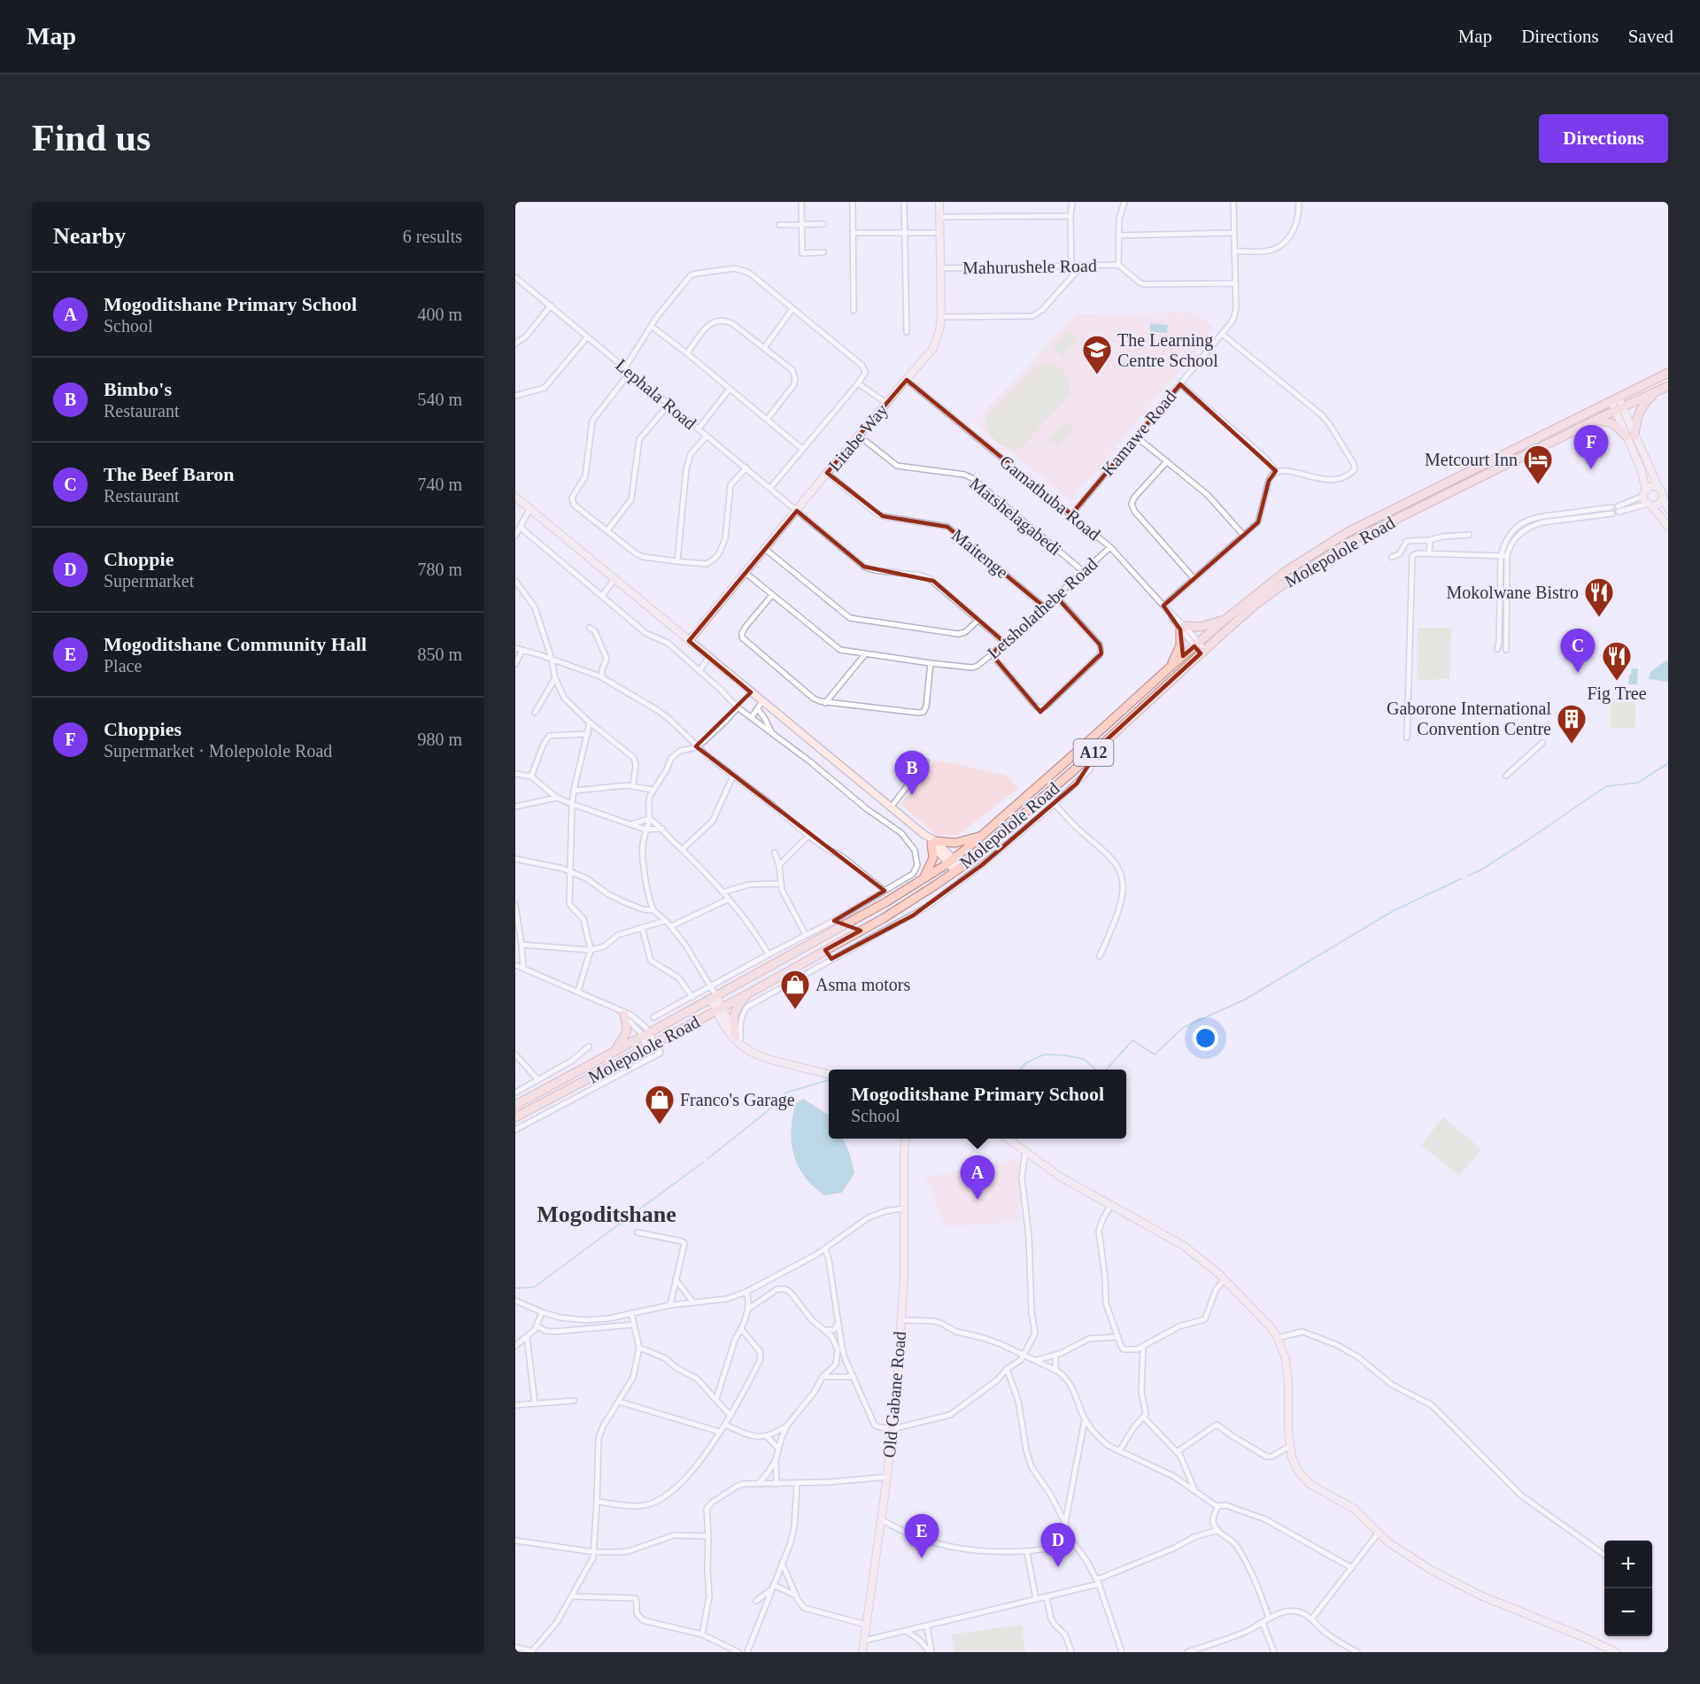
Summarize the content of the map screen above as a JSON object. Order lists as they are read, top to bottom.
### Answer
{
  "streets": {
    "main road": ["Molepolole Road", "A12"],
    "street": [
      "Mahurushele Road",
      "Lephala Road",
      "Kamawe Road",
      "Litabe Way",
      "Gamathuba Road",
      "Matshelagabedi",
      "Maitenge",
      "Letsholathebe Road",
      "Old Gabane Road"
    ]
  },
  "crossings": [
    ["Mahurushele Road", "Litabe Way"],
    ["Lephala Road", "Litabe Way"],
    ["Lephala Road", "Letsholathebe Road"],
    ["Kamawe Road", "Gamathuba Road"],
    ["Litabe Way", "Gamathuba Road"],
    ["Litabe Way", "Matshelagabedi"],
    ["Litabe Way", "Maitenge"],
    ["Litabe Way", "Letsholathebe Road"],
    ["Gamathuba Road", "Molepolole Road"],
    ["Gamathuba Road", "Letsholathebe Road"],
    ["Matshelagabedi", "Letsholathebe Road"],
    ["Maitenge", "Letsholathebe Road"]
  ],
  "districts": ["Mogoditshane"],
  "places": {
    "school or university": ["The Learning Centre School"],
    "hotel": ["Metcourt Inn"],
    "restaurant": ["Mokolwane Bistro", "Fig Tree"],
    "building": ["Gaborone International Convention Centre"],
    "shop": ["Asma motors", "Franco's Garage"]
  },
  "page": {
    "header": "Map",
    "nav": ["Map", "Directions", "Saved"],
    "buttons": "Directions",
    "title": "Find us",
    "heading": ["Nearby", "6 results"],
    "list": [
      {
        "mark": "A",
        "name": "Mogoditshane Primary School",
        "note": "School",
        "value": "400 m"
      },
      {
        "mark": "B",
        "name": "Bimbo's",
        "note": "Restaurant",
        "value": "540 m"
      },
      {
        "mark": "C",
        "name": "The Beef Baron",
        "note": "Restaurant",
        "value": "740 m"
      },
      {
        "mark": "D",
        "name": "Choppie",
        "note": "Supermarket",
        "value": "780 m"
      },
      {
        "mark": "E",
        "name": "Mogoditshane Community Hall",
        "note": "Place",
        "value": "850 m"
      },
      {
        "mark": "F",
        "name": "Choppies",
        "note": "Supermarket · Molepolole Road",
        "value": "980 m"
      }
    ],
    "pins": [
      "F",
      "C",
      "B",
      "A",
      "E",
      "D"
    ],
    "popup": ["Mogoditshane Primary School", "School"],
    "map_buttons": ["+", "−"]
  }
}
